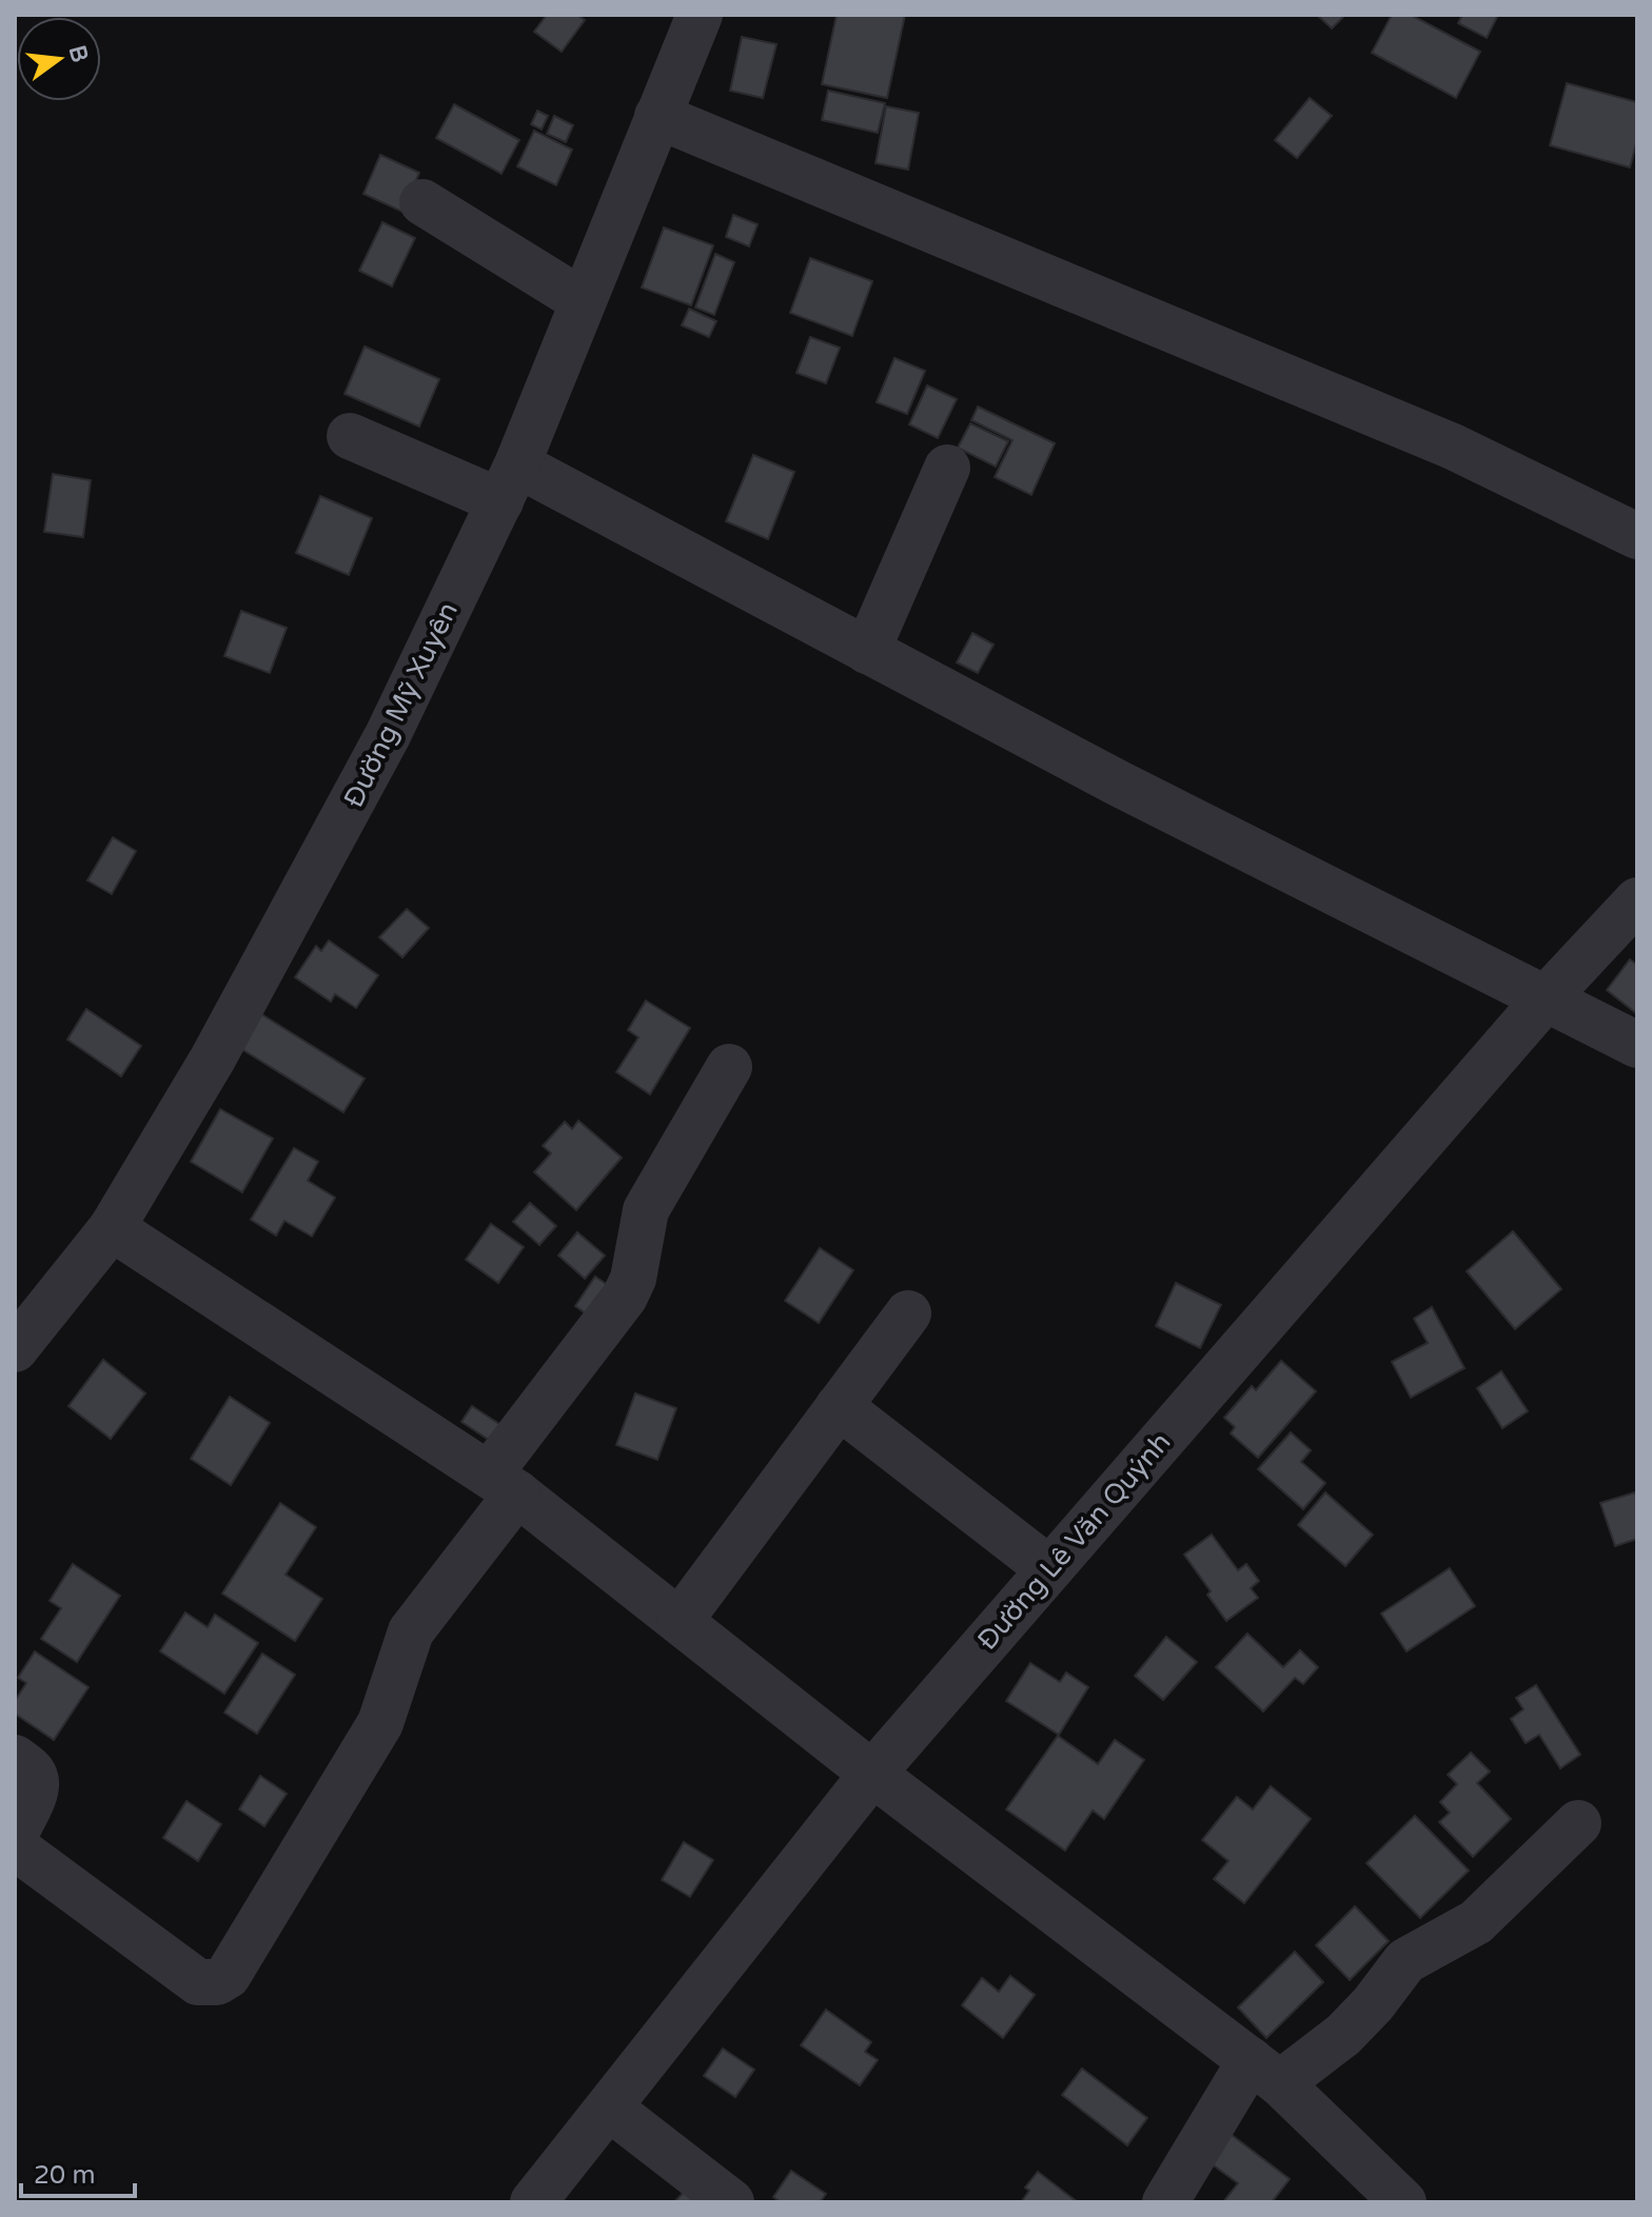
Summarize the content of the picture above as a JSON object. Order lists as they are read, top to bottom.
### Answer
{
  "streets": {
    "street": ["Đường Mỹ Xuyên", "Đường Lê Văn Quýnh"]
  },
  "scale_bar": "20 m",
  "north": "right"
}
